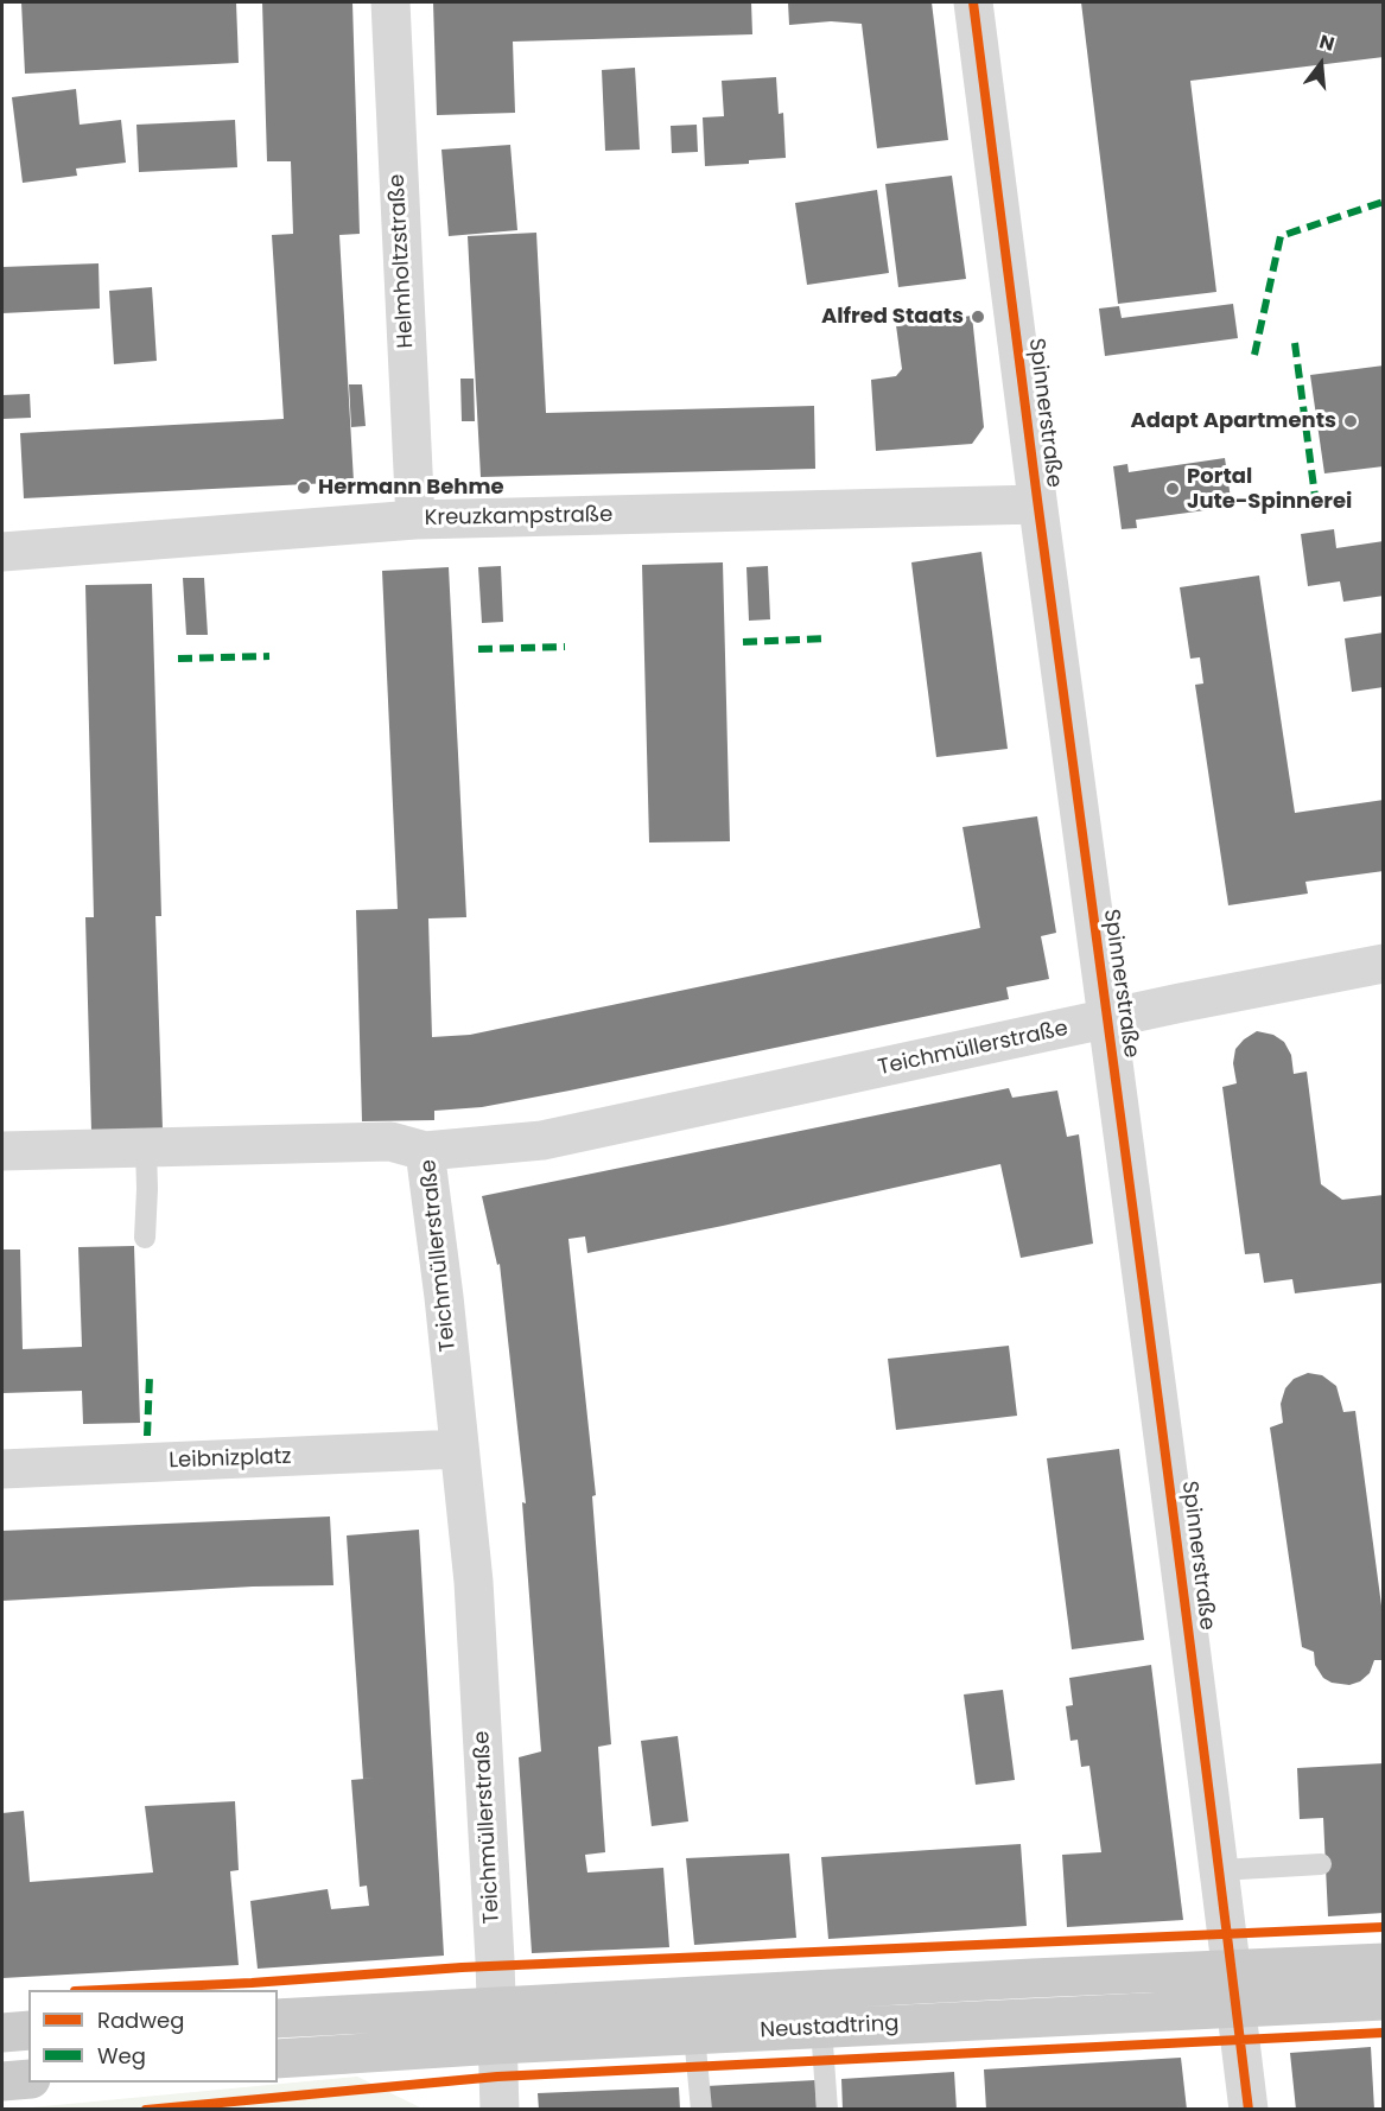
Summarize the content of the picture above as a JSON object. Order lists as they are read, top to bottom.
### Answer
{
  "streets": {
    "main road": ["Neustadtring"],
    "street": [
      "Helmholtzstraße",
      "Spinnerstraße",
      "Kreuzkampstraße",
      "Teichmüllerstraße",
      "Leibnizplatz"
    ]
  },
  "crossings": [
    ["Helmholtzstraße", "Kreuzkampstraße"],
    ["Spinnerstraße", "Kreuzkampstraße"],
    ["Spinnerstraße", "Teichmüllerstraße"],
    ["Spinnerstraße", "Neustadtring"],
    ["Teichmüllerstraße", "Leibnizplatz"],
    ["Teichmüllerstraße", "Neustadtring"]
  ],
  "places": [
    "Alfred Staats",
    "Adapt Apartments",
    "Hermann Behme",
    "Portal Jute-Spinnerei"
  ],
  "legend": ["Radweg", "Weg"],
  "north": "top"
}
